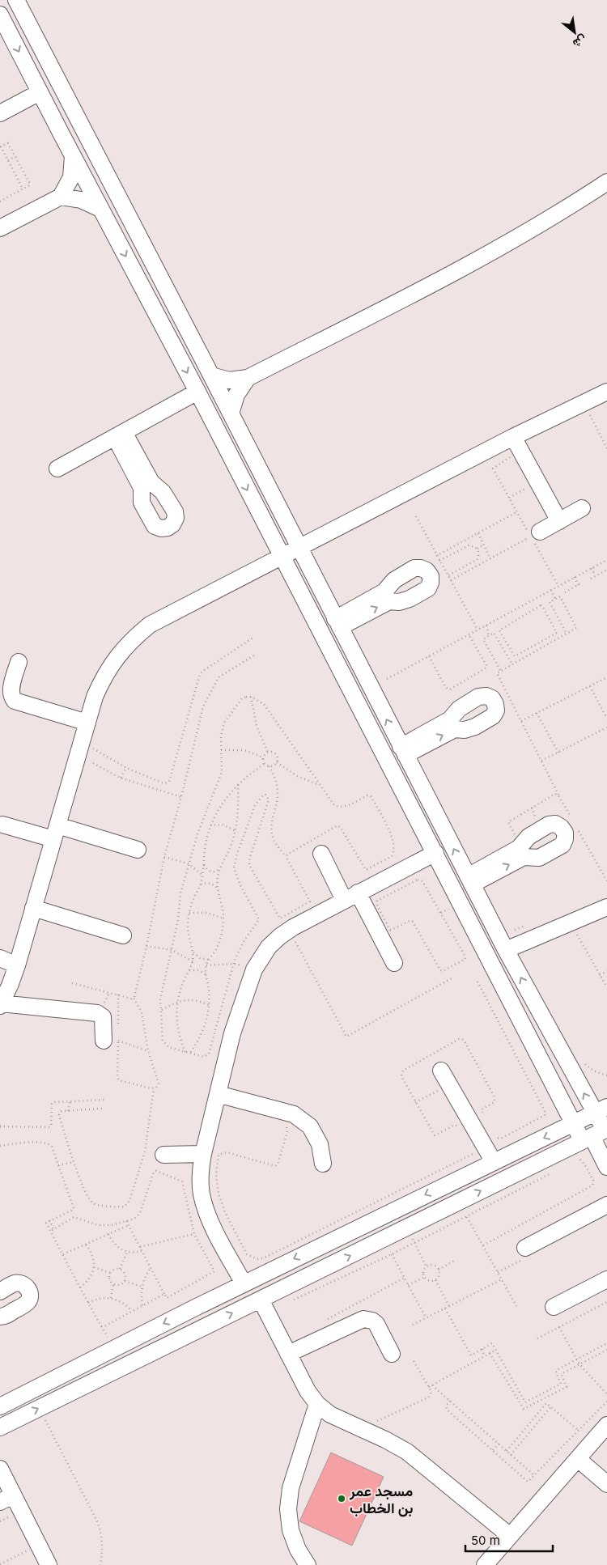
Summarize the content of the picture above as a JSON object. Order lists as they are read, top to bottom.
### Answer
{
  "places": ["مسجد عمر بن الخطاب"],
  "scale_bar": "50 m",
  "north": "bottom right"
}
